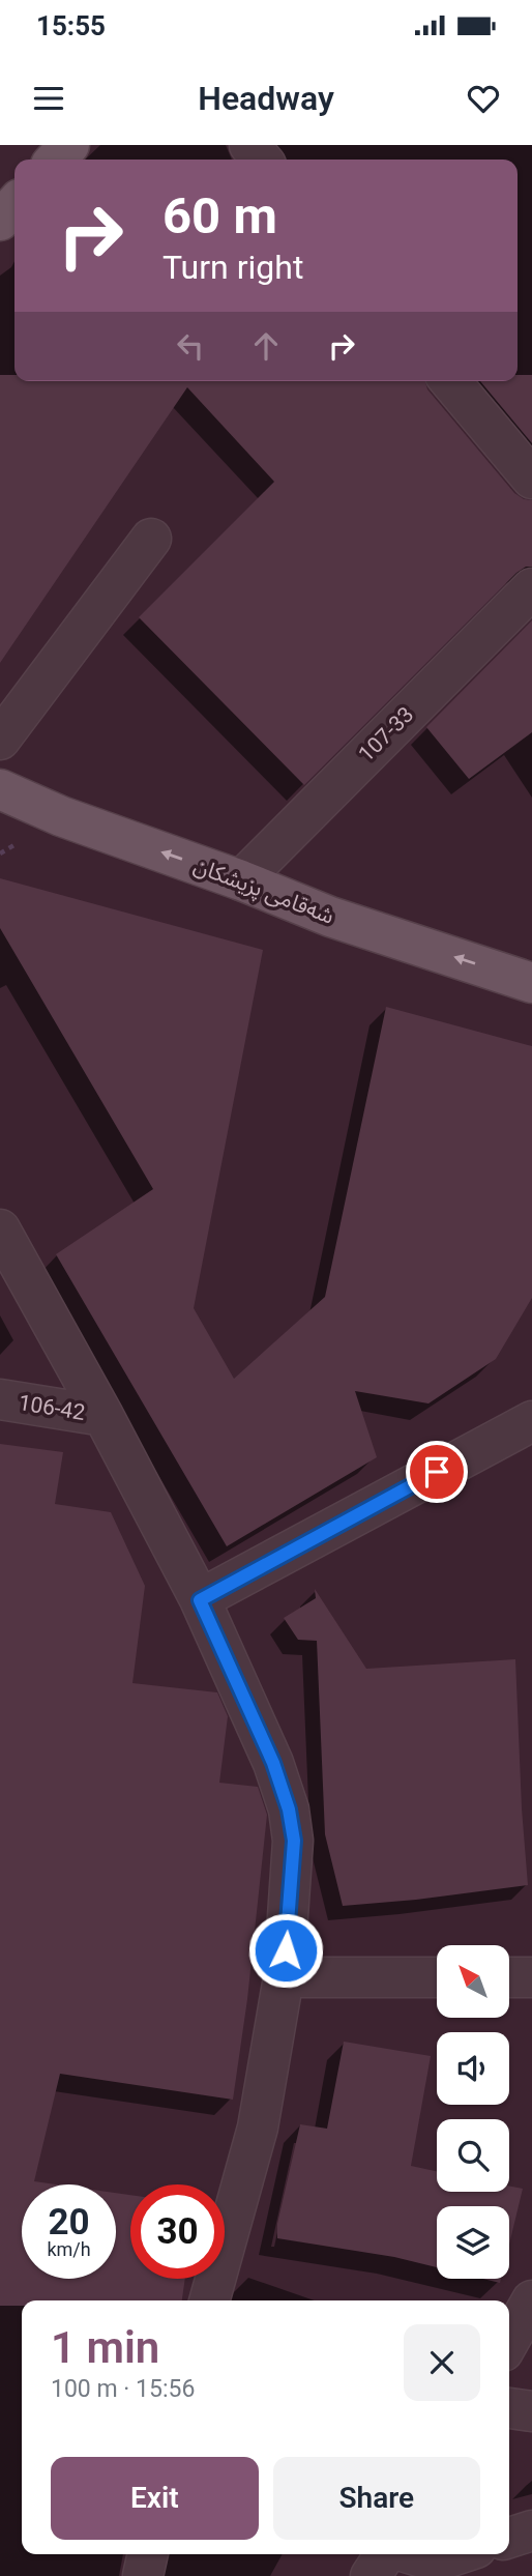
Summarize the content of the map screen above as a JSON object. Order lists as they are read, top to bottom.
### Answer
{
  "streets": {
    "main road": ["شەقامی پزیشکان"],
    "street": ["107-33", "106-42"]
  },
  "crossings": [
    ["107-33", "شەقامی پزیشکان"]
  ],
  "one_way": ["شەقامی پزیشکان"],
  "north": "top left",
  "page": {
    "status": "15:55",
    "header": "Headway",
    "turn": ["60 m", "Turn right"],
    "speed": "20 km/h",
    "limit": "30",
    "heading": ["1 min", "100 m · 15:56"],
    "buttons": ["Exit", "Share"]
  }
}
